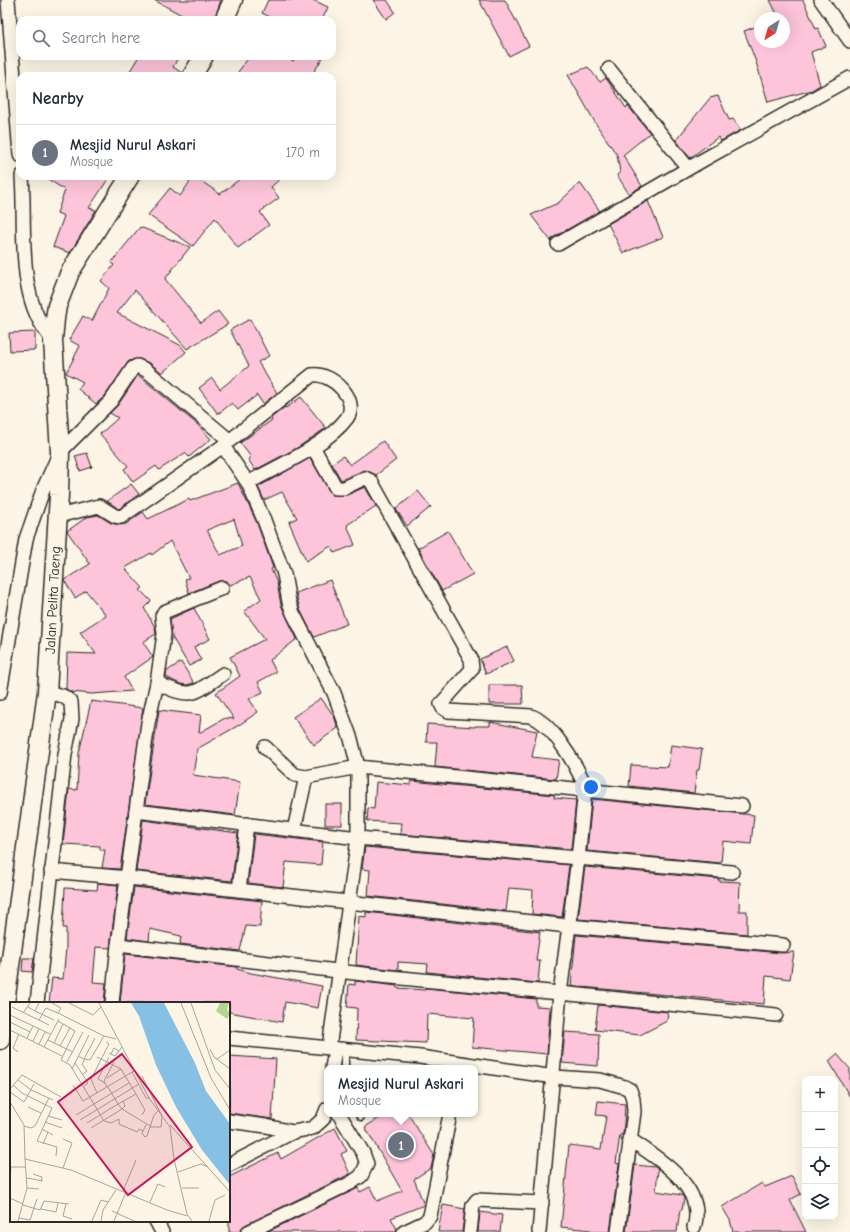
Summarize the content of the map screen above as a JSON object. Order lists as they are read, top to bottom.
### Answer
{
  "streets": {
    "street": ["Jalan Pelita Taeng"]
  },
  "north": "bottom left",
  "page": {
    "search": "Search here",
    "heading": "Nearby",
    "list": [
      {
        "mark": "1",
        "name": "Mesjid Nurul Askari",
        "note": "Mosque",
        "value": "170 m"
      }
    ],
    "popup": ["Mesjid Nurul Askari", "Mosque"],
    "map_buttons": ["+", "−"],
    "pins": "1"
  }
}
